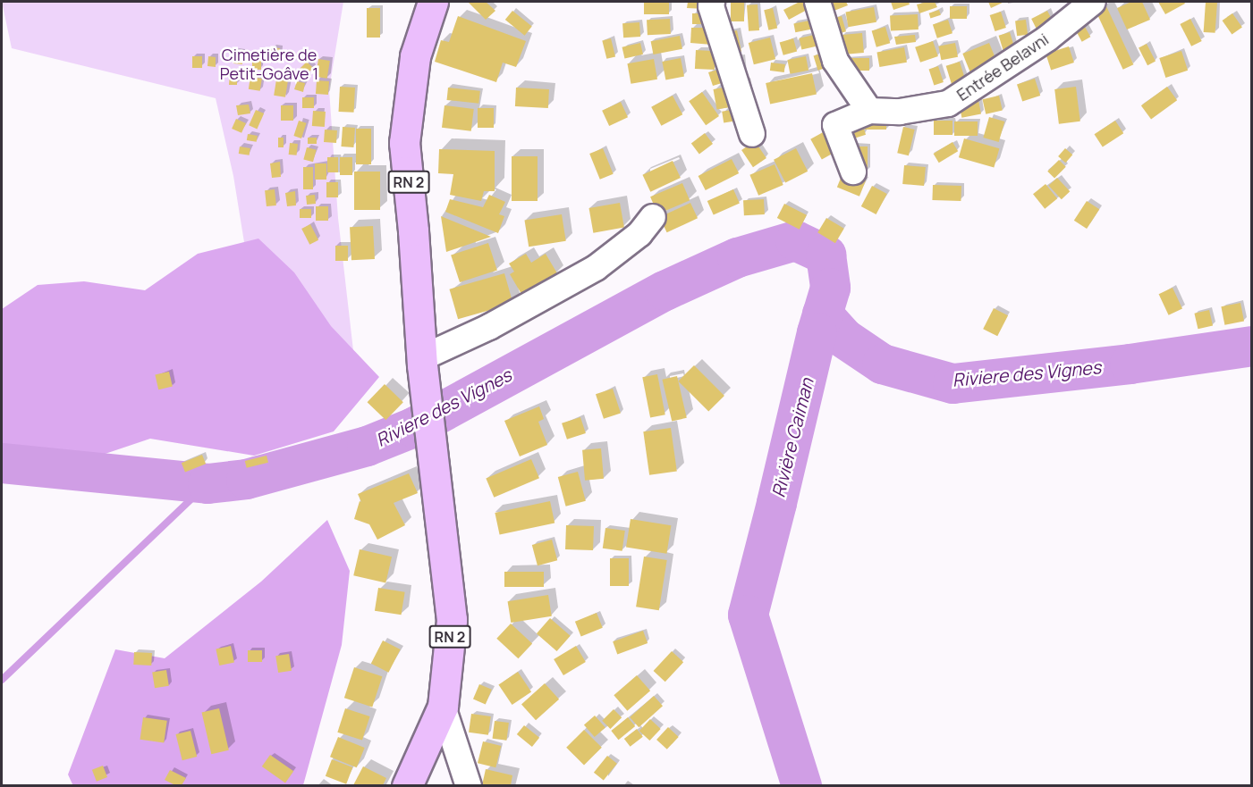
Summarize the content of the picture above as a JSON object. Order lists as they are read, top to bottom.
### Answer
{
  "streets": {
    "main road": ["RN 2"],
    "street": ["Entrée Belavni"]
  },
  "water": ["Riviere des Vignes", "Rivière Caiman"],
  "parks": ["Cimetière de Petit-Goâve 1"]
}
